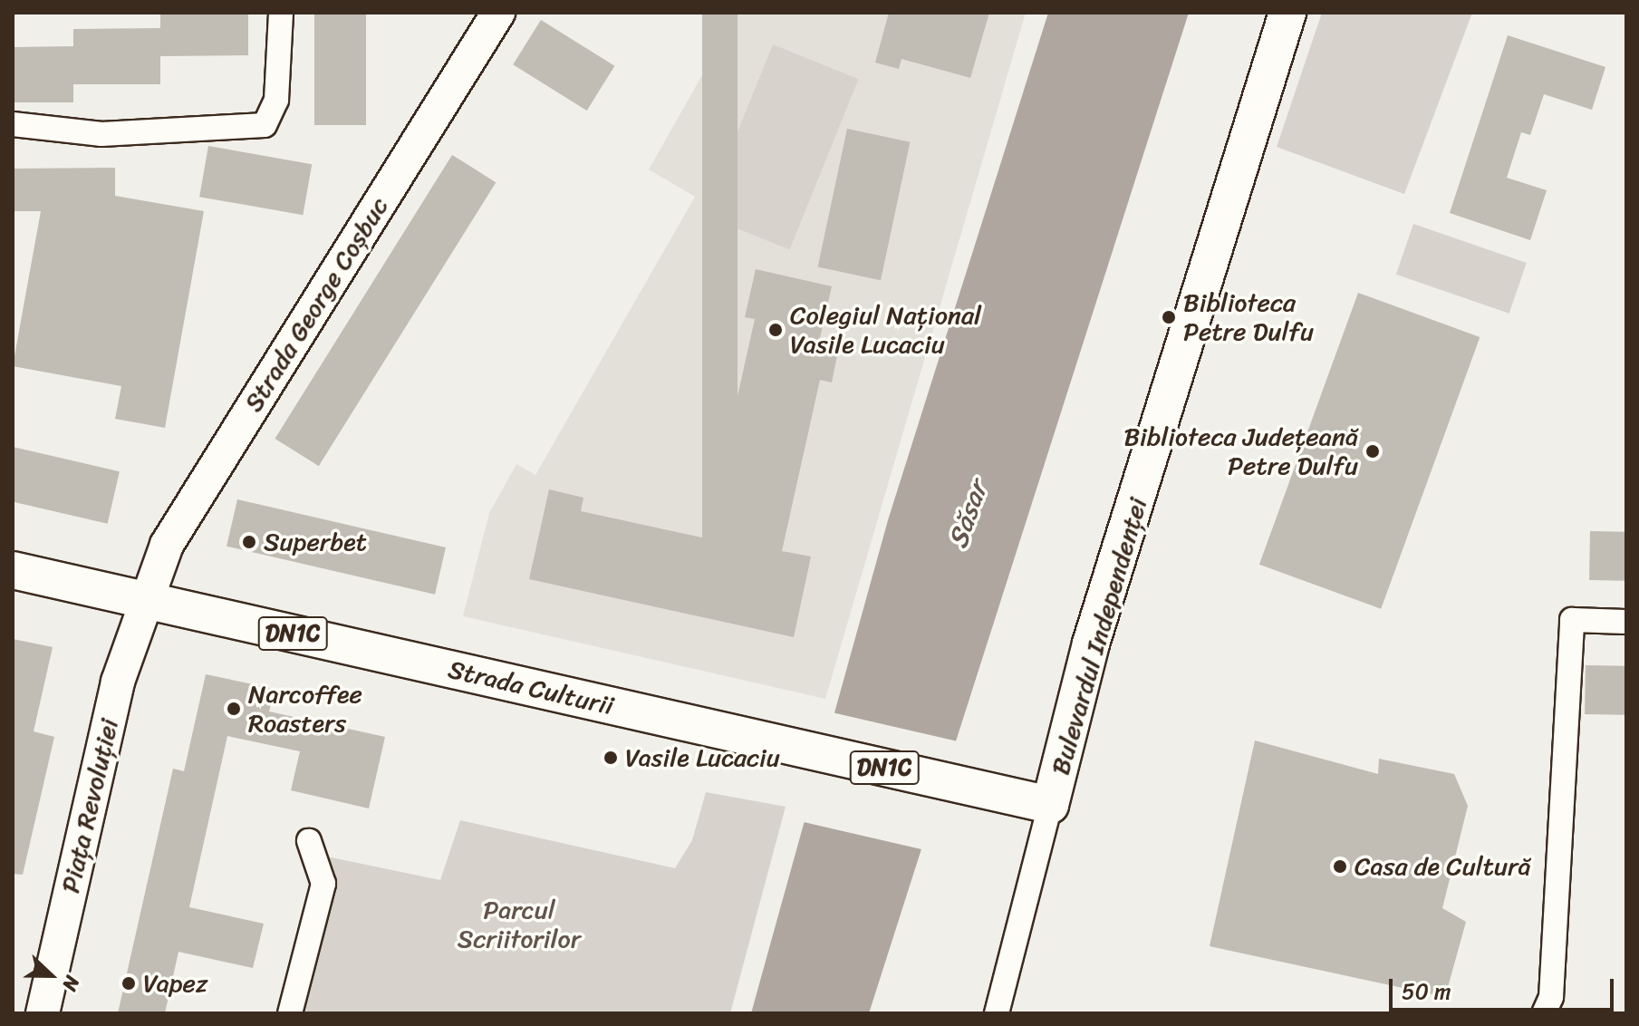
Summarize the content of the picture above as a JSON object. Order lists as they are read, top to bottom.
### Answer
{
  "streets": {
    "main road": [
      "Strada George Coșbuc",
      "DN1C",
      "Bulevardul Independenței",
      "Strada Culturii",
      "Piața Revoluției"
    ]
  },
  "crossings": [
    ["Strada George Coșbuc", "Strada Culturii"],
    ["Strada George Coșbuc", "Piața Revoluției"],
    ["Bulevardul Independenței", "Strada Culturii"],
    ["Strada Culturii", "Piața Revoluției"]
  ],
  "water": ["Săsar"],
  "parks": ["Parcul Scriitorilor"],
  "places": [
    "Biblioteca Petre Dulfu",
    "Colegiul Național Vasile Lucaciu",
    "Biblioteca Județeană Petre Dulfu",
    "Superbet",
    "Narcoffee Roasters",
    "Vasile Lucaciu",
    "Casa de Cultură",
    "Vapez"
  ],
  "scale_bar": "50 m",
  "north": "right"
}
